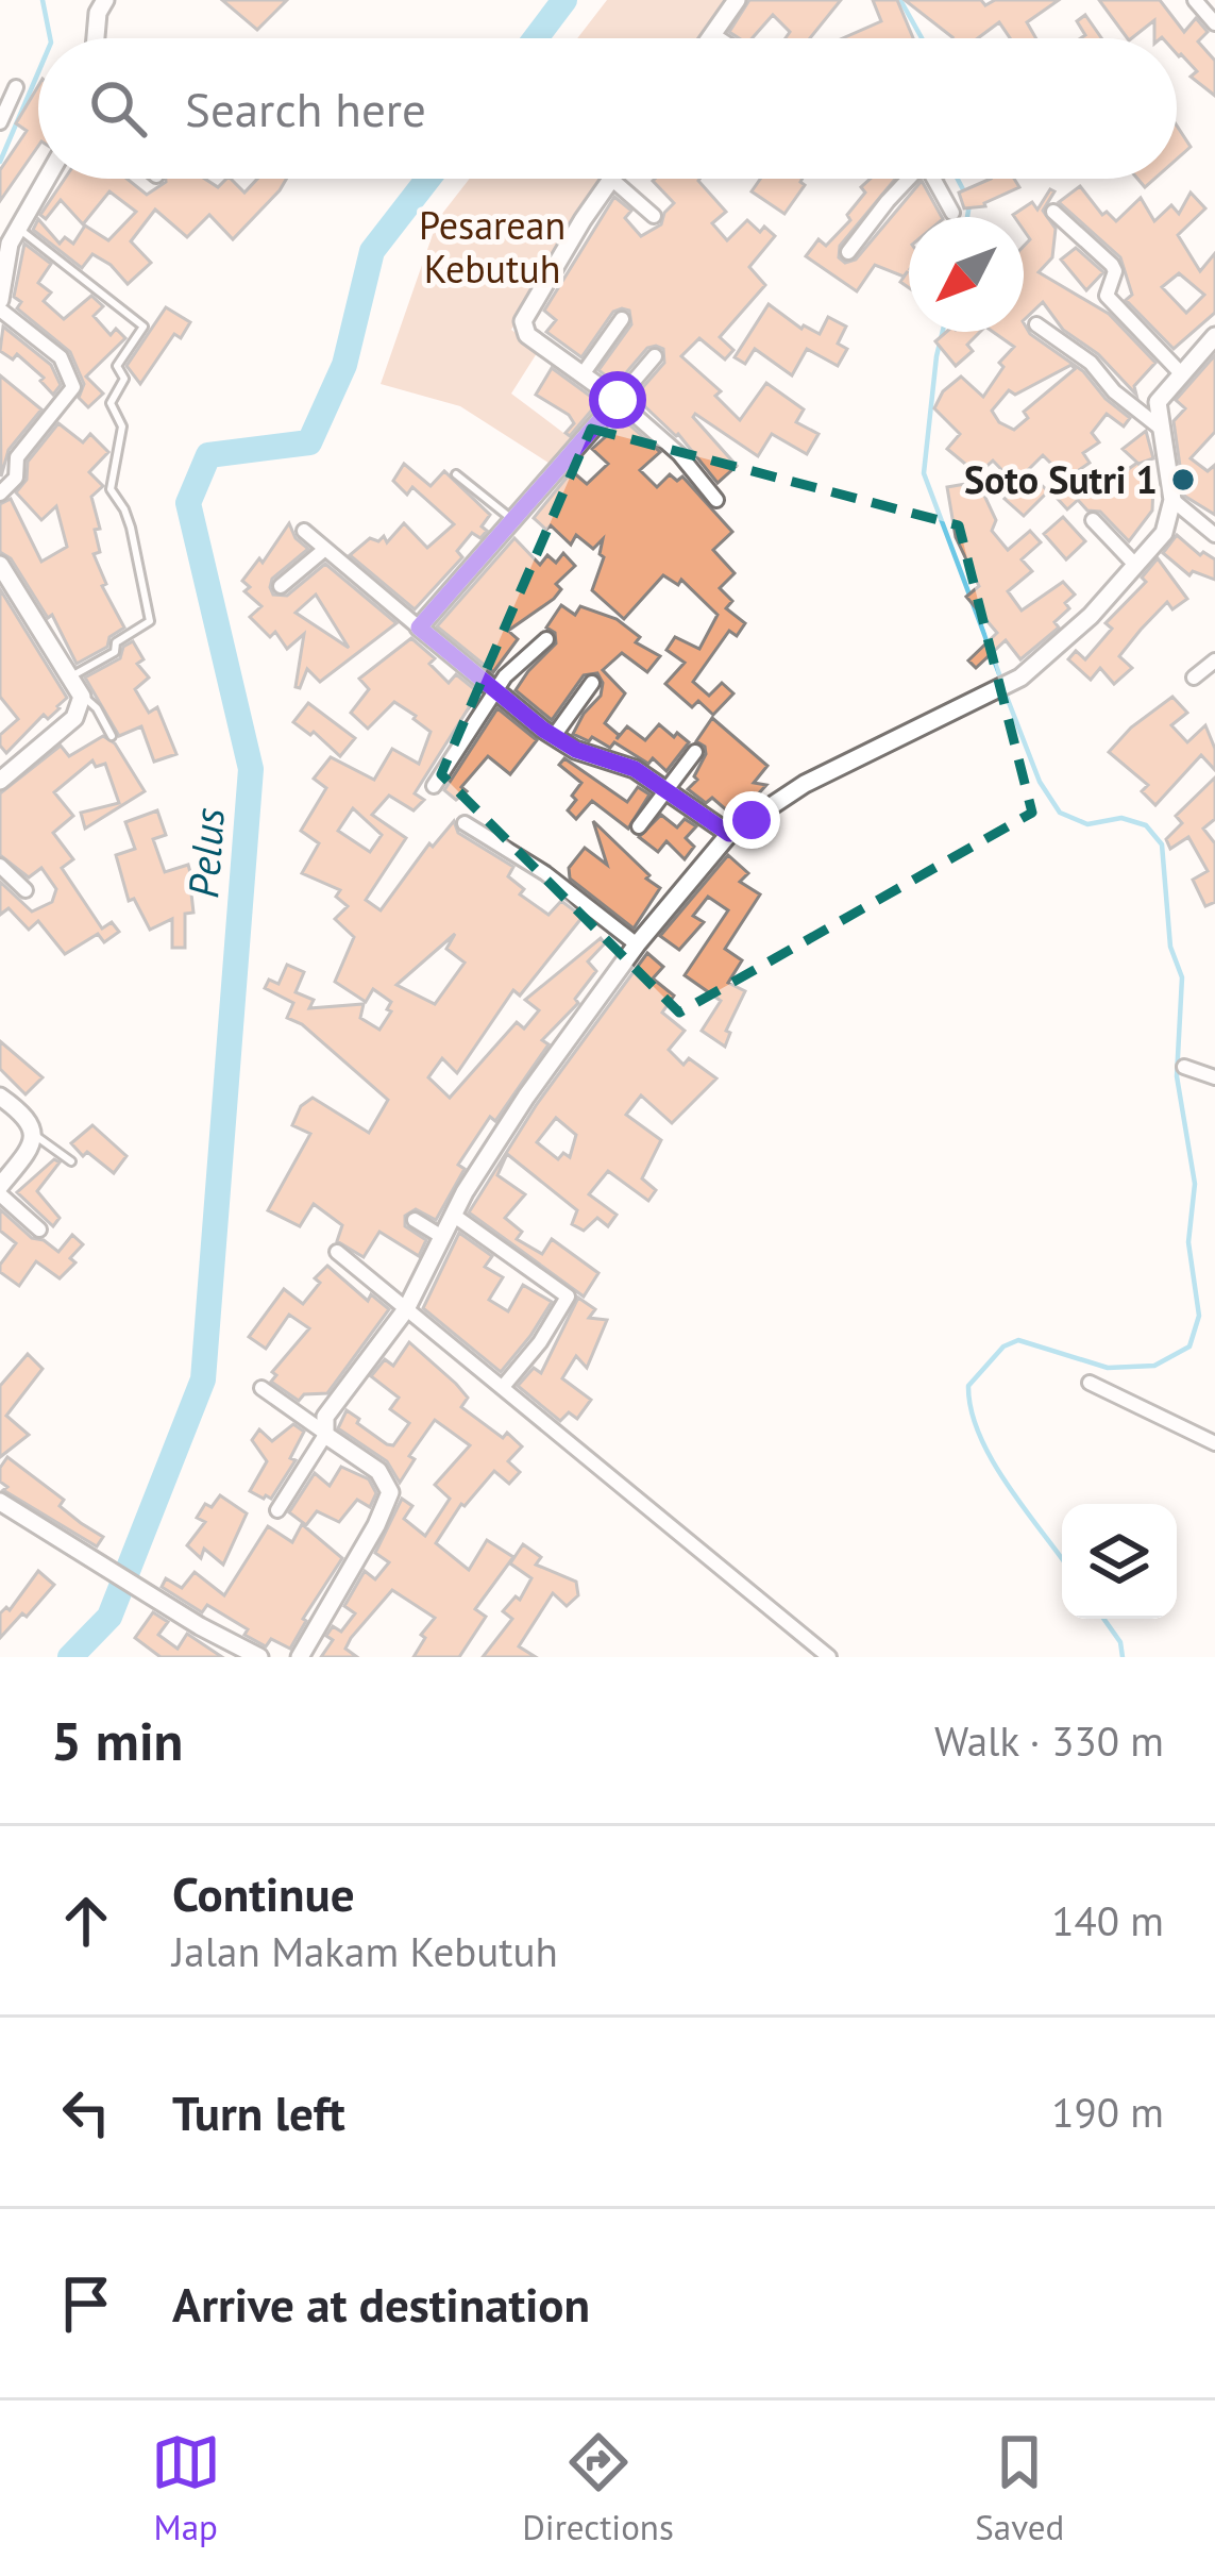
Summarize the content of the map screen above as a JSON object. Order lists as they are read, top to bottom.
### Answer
{
  "water": ["Pelus"],
  "parks": ["Pesarean Kebutuh"],
  "places": ["Soto Sutri 1"],
  "north": "bottom left",
  "page": {
    "search": "Search here",
    "heading": ["5 min", "Walk · 330 m"],
    "list": [
      ["Continue", "Jalan Makam Kebutuh", "140 m"],
      ["Turn left", "190 m"],
      "Arrive at destination"
    ],
    "nav": ["Map", "Directions", "Saved"]
  }
}
